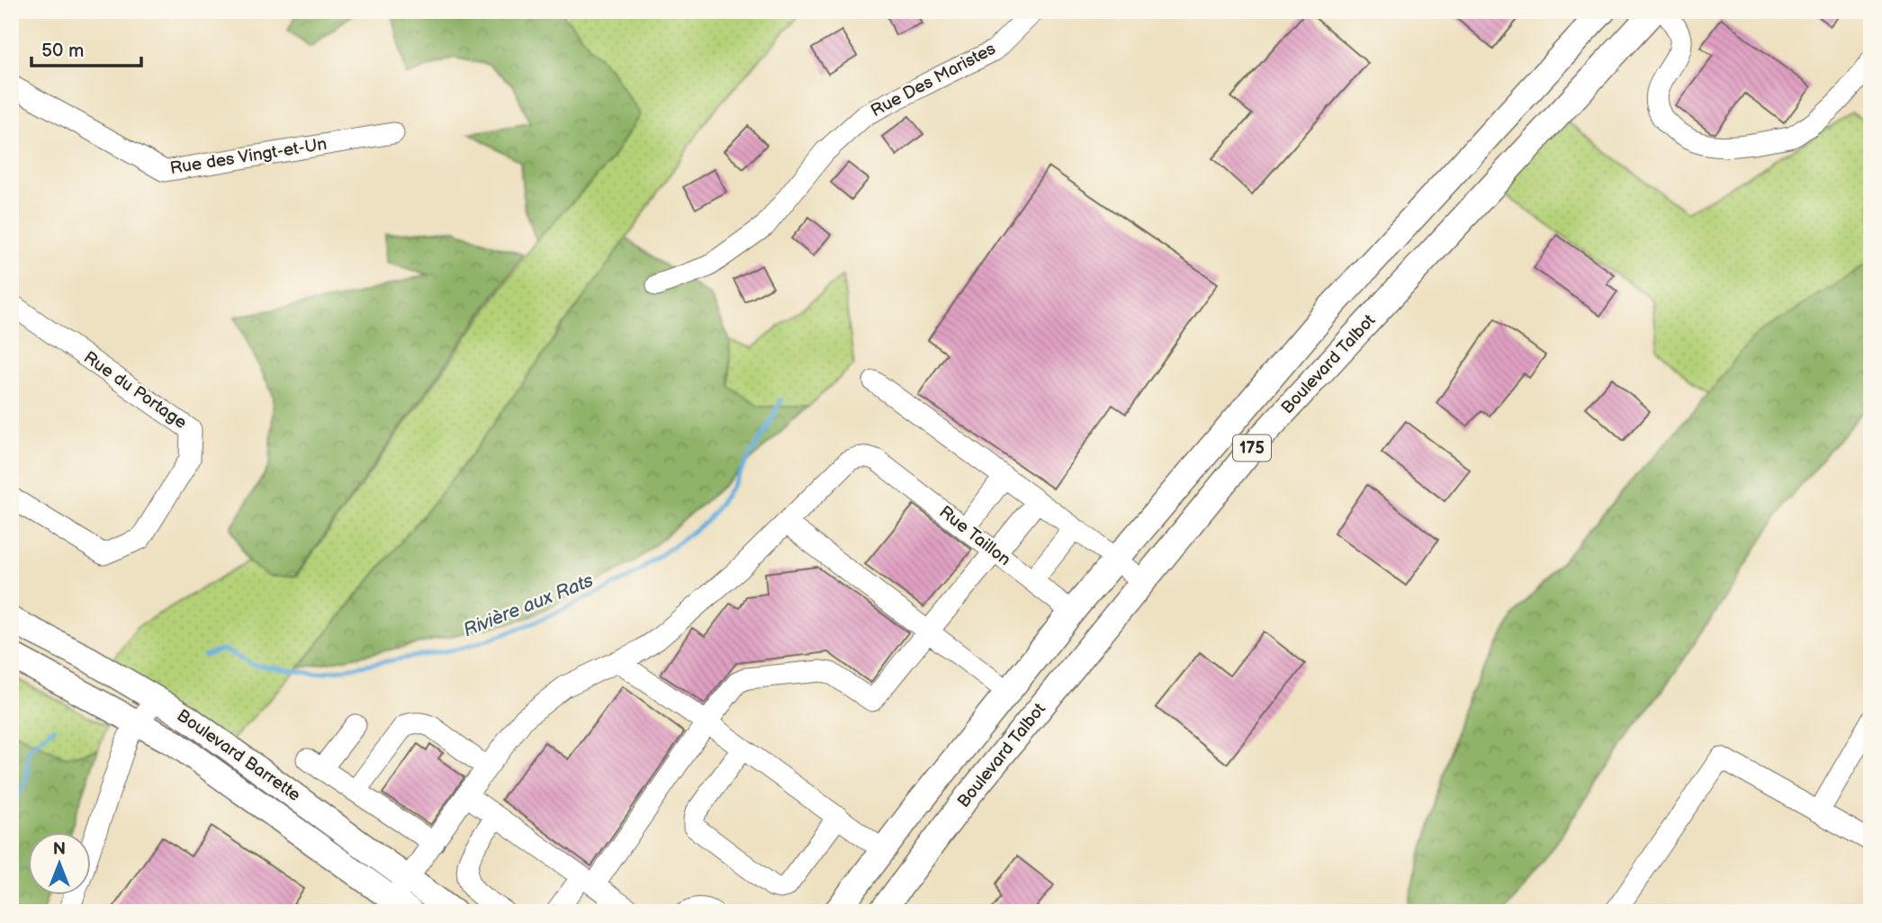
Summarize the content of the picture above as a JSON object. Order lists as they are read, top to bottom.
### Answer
{
  "streets": {
    "main road": ["Boulevard Talbot", "175", "Boulevard Barrette"],
    "street": [
      "Rue Des Maristes",
      "Rue des Vingt-et-Un",
      "Rue du Portage",
      "Rue Taillon"
    ]
  },
  "crossings": [
    ["Boulevard Talbot", "Rue Taillon"]
  ],
  "water": ["Rivière aux Rats"],
  "scale_bar": "50 m",
  "north": "top"
}
